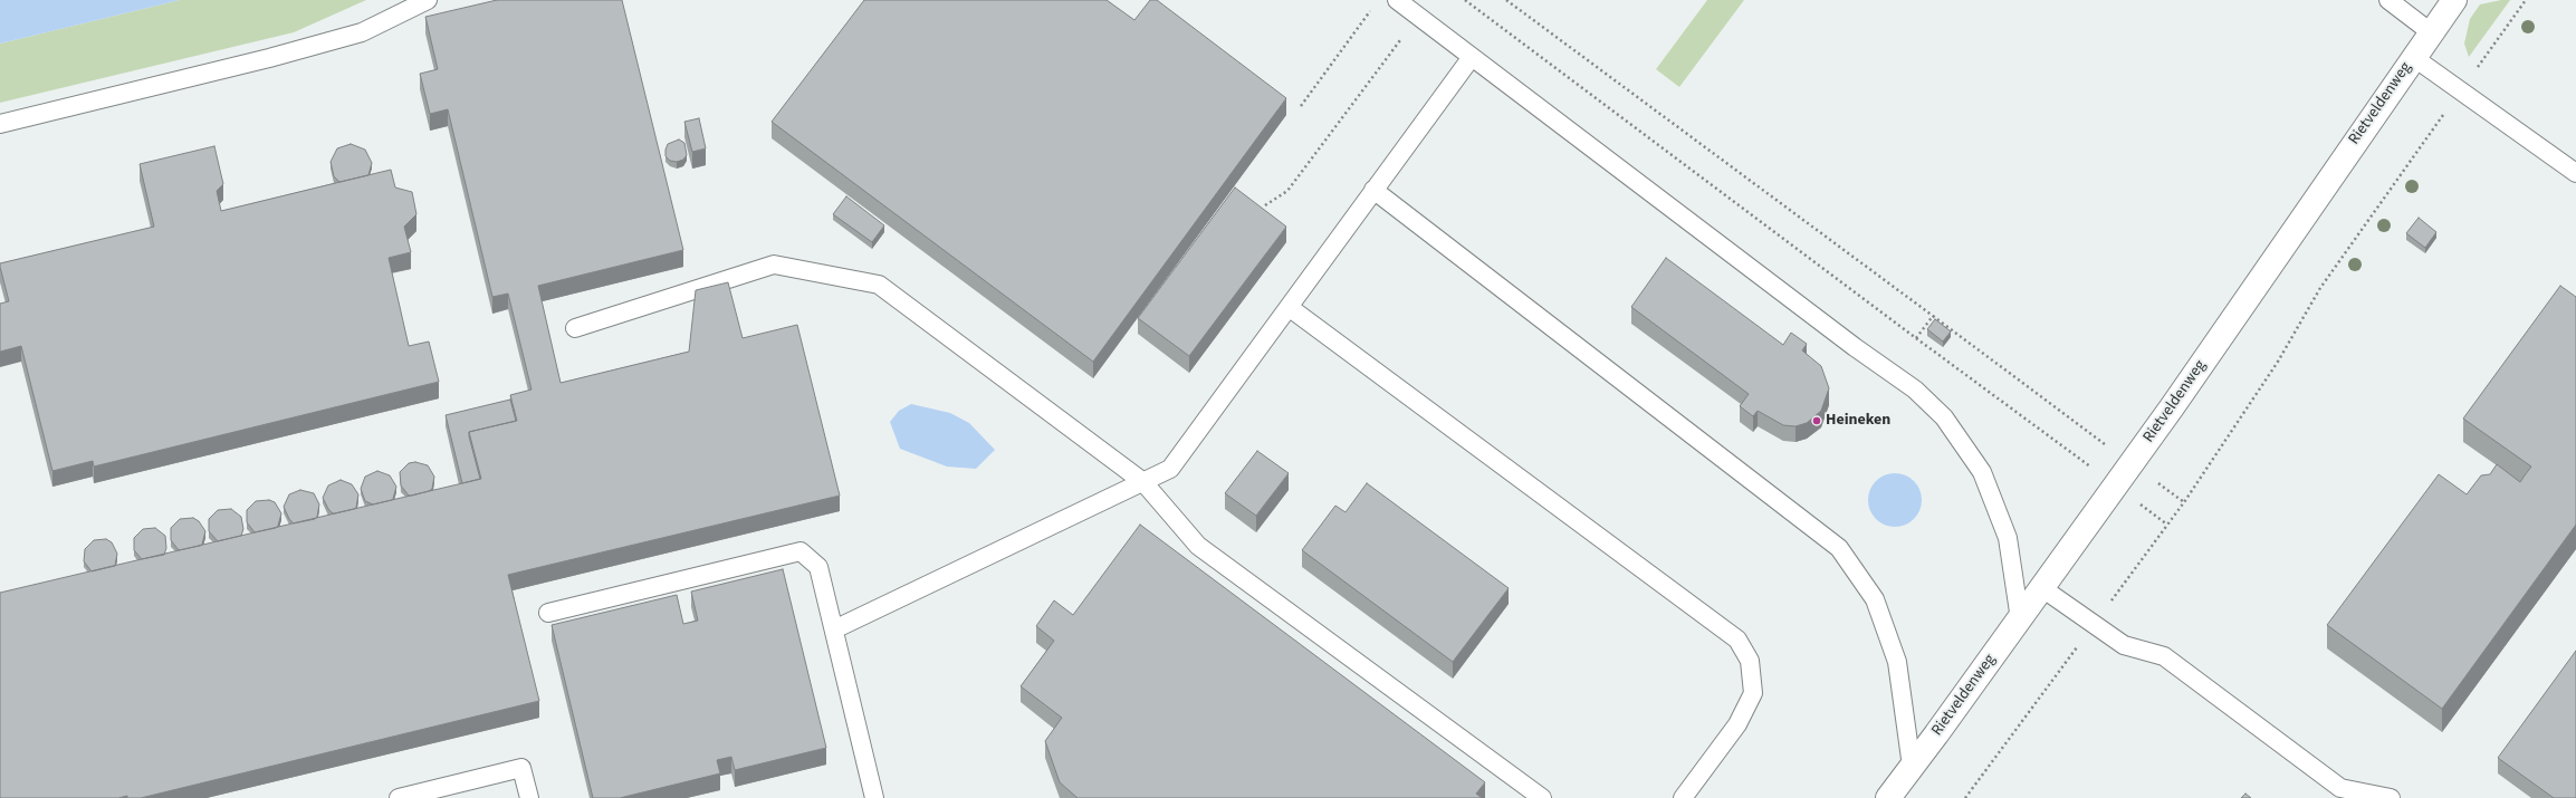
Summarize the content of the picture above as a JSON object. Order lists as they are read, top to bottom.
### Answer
{
  "streets": {
    "street": ["Rietveldenweg"]
  },
  "places": ["Heineken"]
}
